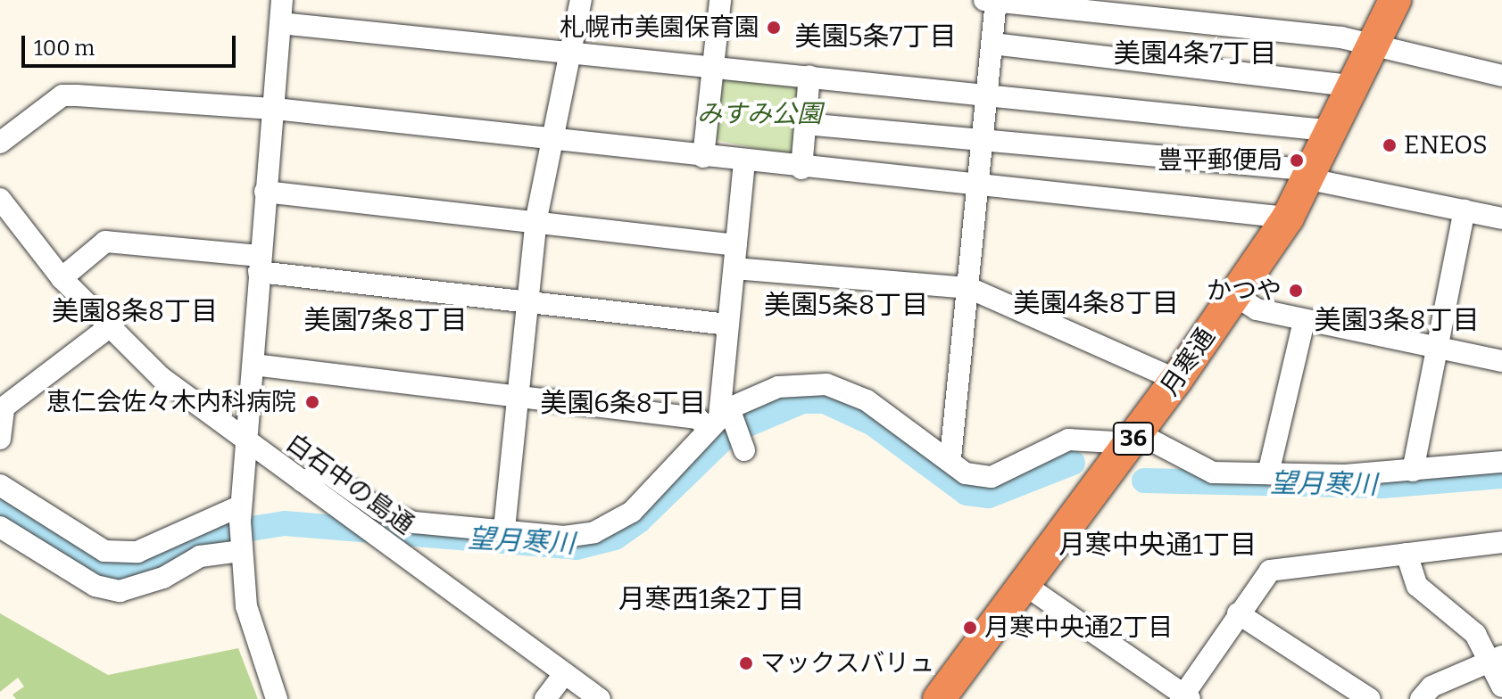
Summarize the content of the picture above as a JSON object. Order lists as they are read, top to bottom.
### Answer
{
  "streets": {
    "highway": ["月寒通", "36"],
    "street": ["白石中の島通"]
  },
  "districts": [
    "美園5条7丁目",
    "美園4条7丁目",
    "美園4条8丁目",
    "美園5条8丁目",
    "美園8条8丁目",
    "美園7条8丁目",
    "美園3条8丁目",
    "美園6条8丁目",
    "月寒中央通1丁目",
    "月寒西1条2丁目"
  ],
  "water": ["望月寒川"],
  "parks": ["みすみ公園"],
  "places": [
    "札幌市美園保育園",
    "ENEOS",
    "豊平郵便局",
    "かつや",
    "恵仁会佐々木内科病院",
    "月寒中央通2丁目",
    "マックスバリュ"
  ],
  "scale_bar": "100 m"
}
